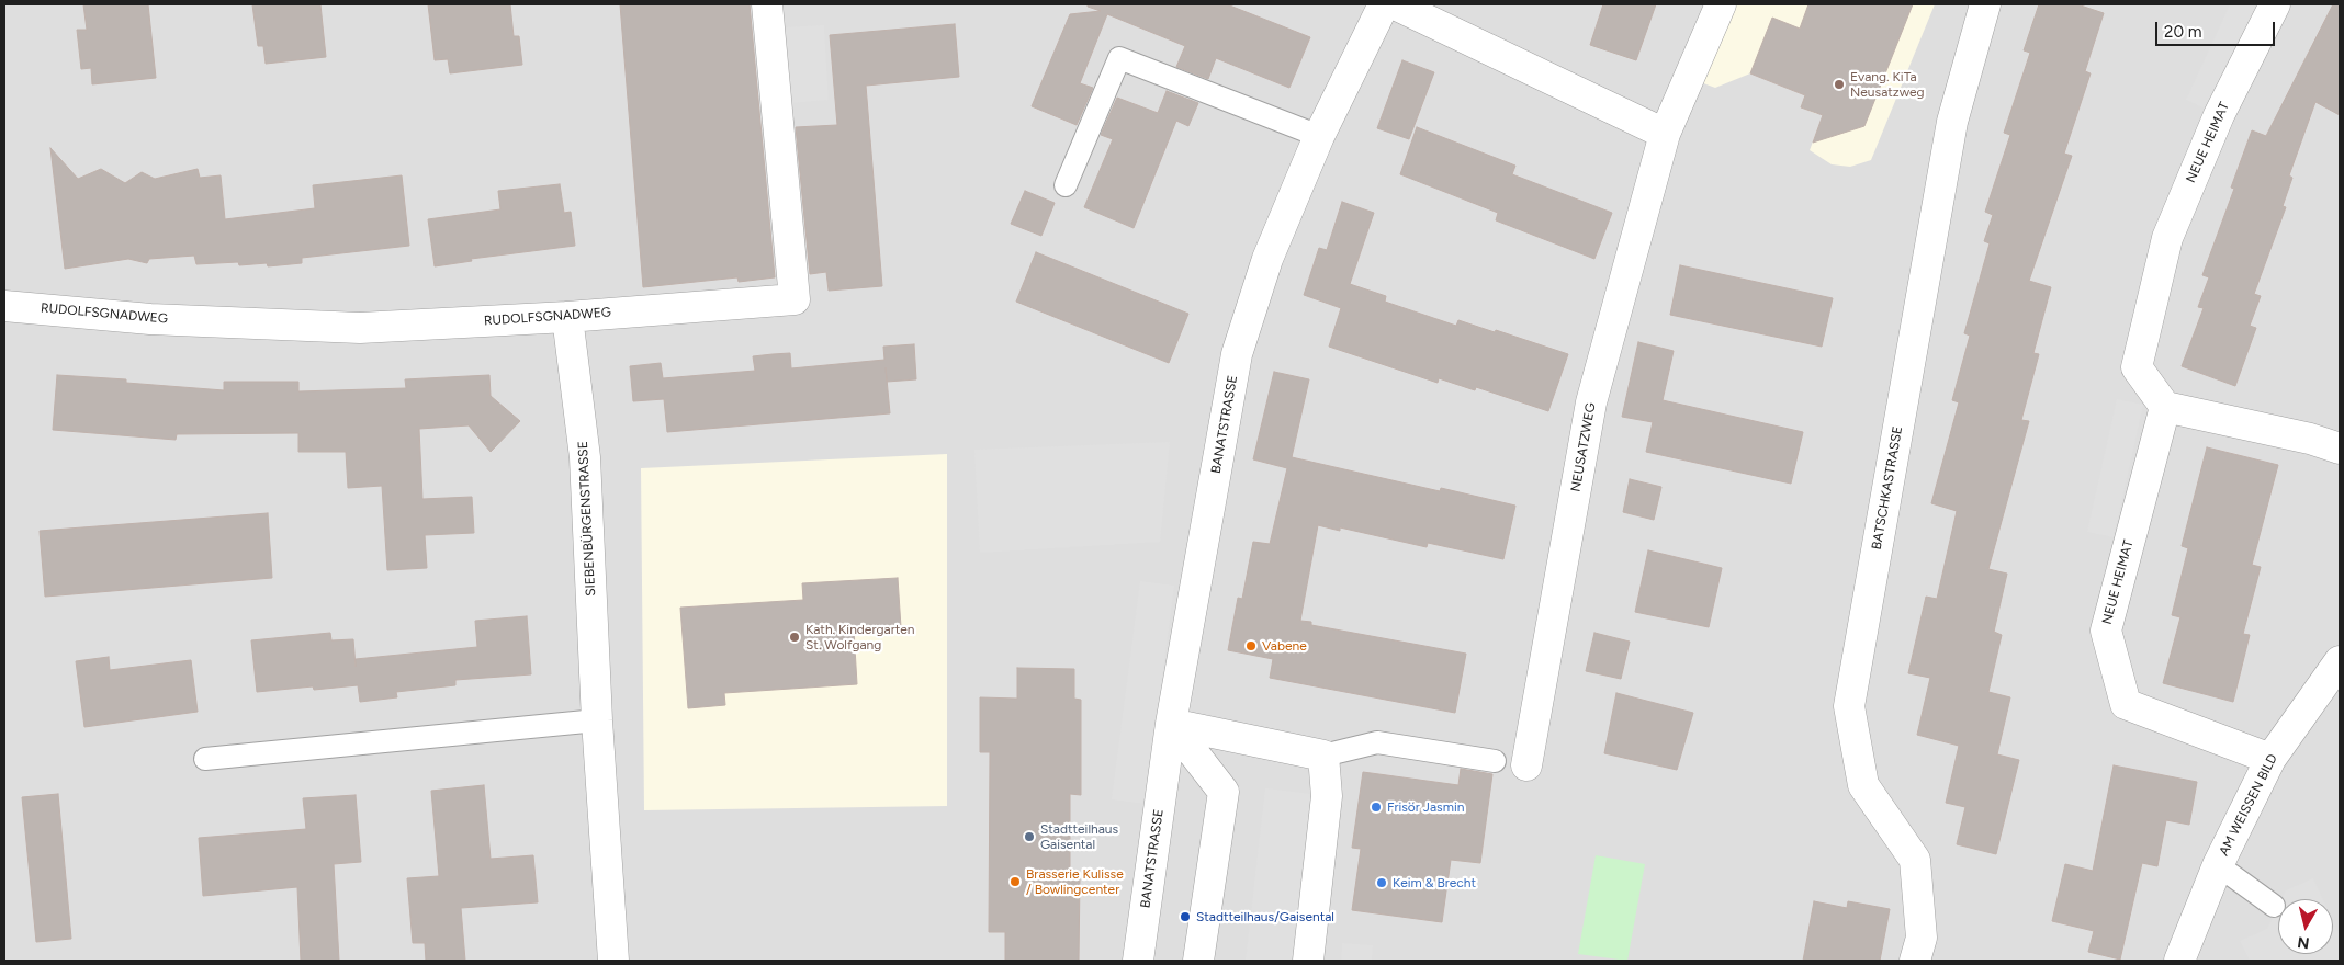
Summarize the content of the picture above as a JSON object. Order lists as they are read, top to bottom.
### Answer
{
  "streets": {
    "street": [
      "NEUE HEIMAT",
      "RUDOLFSGNADWEG",
      "BANATSTRASSE",
      "NEUSATZWEG",
      "BATSCHKASTRASSE",
      "SIEBENBÜRGENSTRASSE",
      "AM WEISSEN BILD"
    ]
  },
  "crossings": [
    ["NEUE HEIMAT", "AM WEISSEN BILD"],
    ["RUDOLFSGNADWEG", "SIEBENBÜRGENSTRASSE"]
  ],
  "places": [
    "Evang. KiTa Neusatzweg",
    "Kath. Kindergarten St. Wolfgang",
    "Vabene",
    "Frisör Jasmin",
    "Stadtteilhaus Gaisental",
    "Brasserie Kulisse / Bowlingcenter",
    "Keim & Brecht",
    "Stadtteilhaus/Gaisental"
  ],
  "scale_bar": "20 m",
  "north": "bottom"
}
